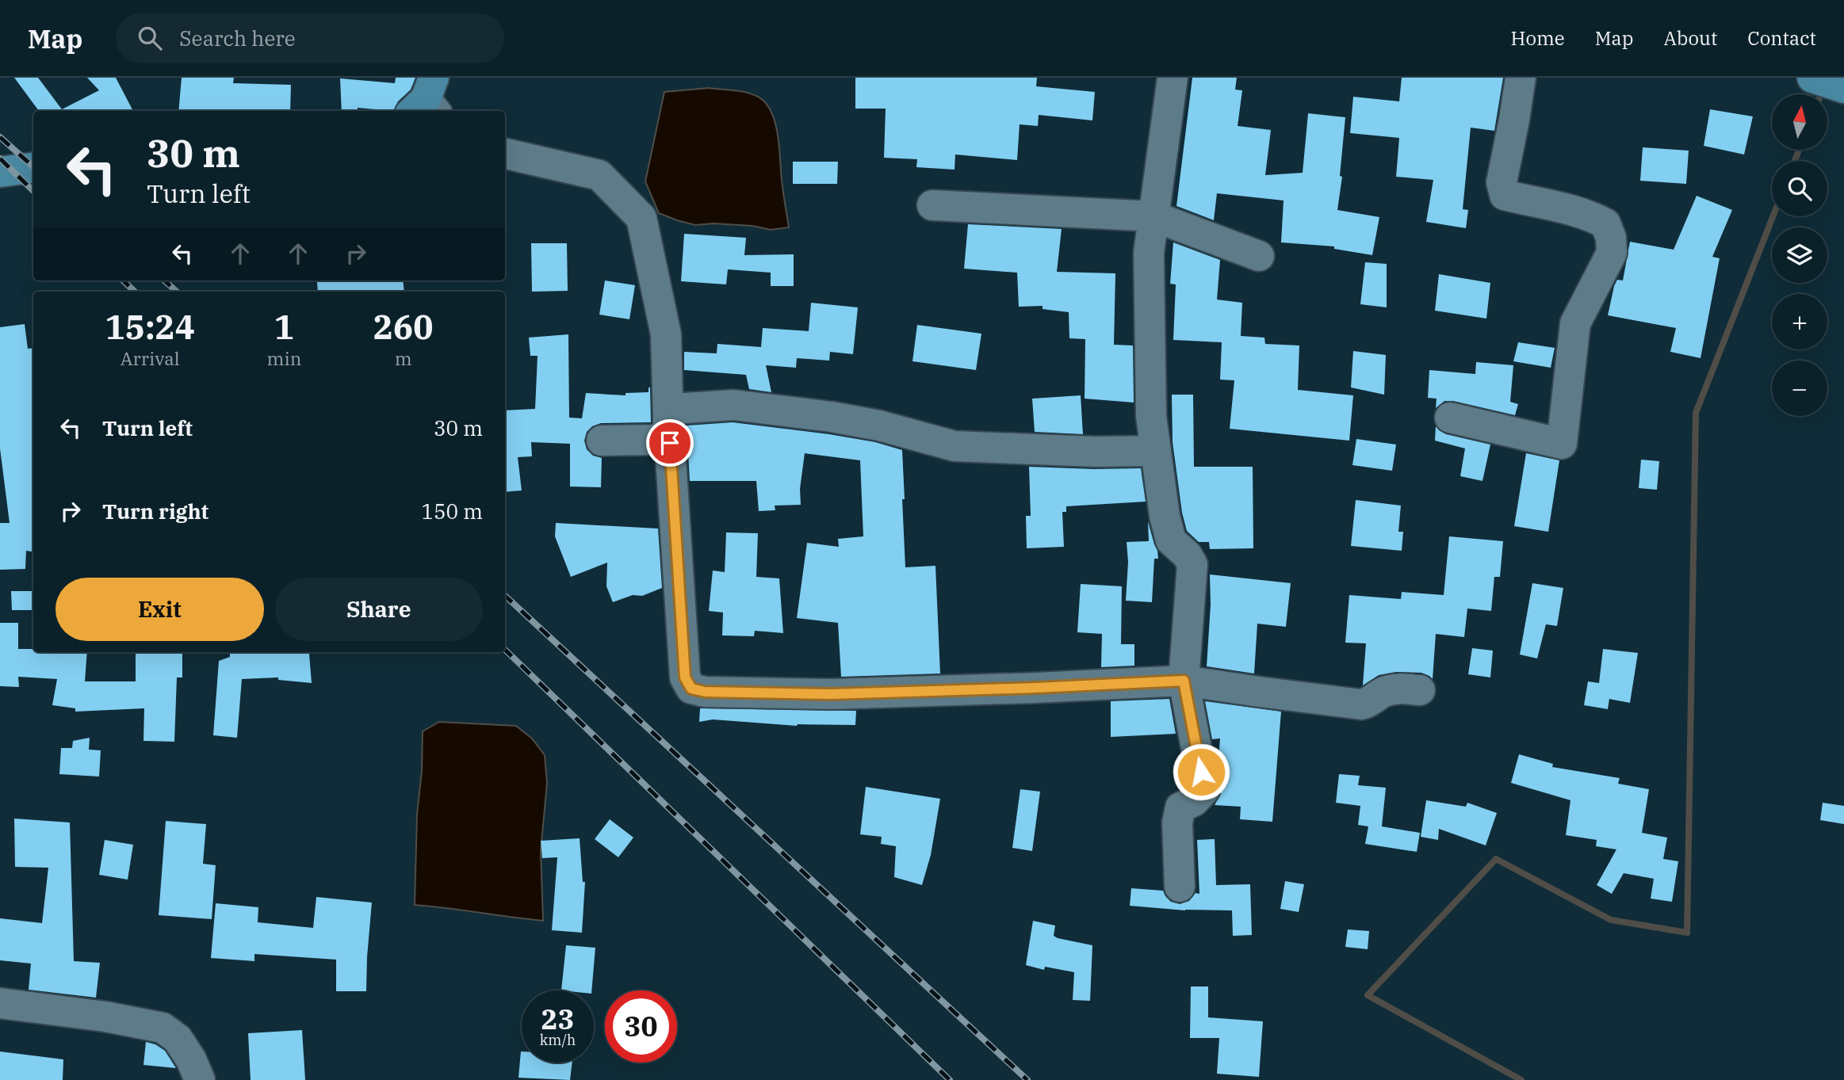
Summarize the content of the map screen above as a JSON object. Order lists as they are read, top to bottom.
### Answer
{
  "north": "top",
  "page": {
    "header": "Map",
    "search": "Search here",
    "nav": [
      "Home",
      "Map",
      "About",
      "Contact"
    ],
    "map_buttons": ["+", "−"],
    "turn": ["30 m", "Turn left"],
    "eta": [
      "15:24",
      "Arrival",
      "1",
      "min",
      "260",
      "m"
    ],
    "list": [
      {
        "name": "Turn left",
        "value": "30 m"
      },
      {
        "name": "Turn right",
        "value": "150 m"
      }
    ],
    "buttons": ["Exit", "Share"],
    "speed": "23 km/h",
    "limit": "30"
  }
}
